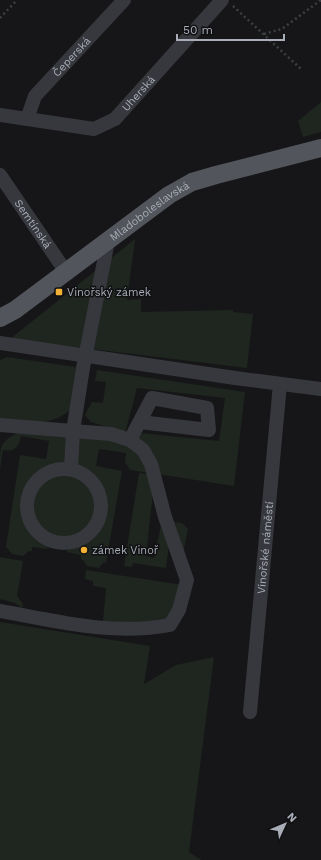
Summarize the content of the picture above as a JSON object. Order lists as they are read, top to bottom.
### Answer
{
  "streets": {
    "main road": ["Mladoboleslavská"],
    "street": [
      "Čeperská",
      "Uherská",
      "Semtínská",
      "Vinořské náměstí"
    ]
  },
  "crossings": [
    ["Čeperská", "Uherská"],
    ["Mladoboleslavská", "Semtínská"]
  ],
  "places": {
    "transit": ["Vinořský zámek"],
    "other": ["zámek Vinoř"]
  },
  "scale_bar": "50 m",
  "north": "top right"
}
